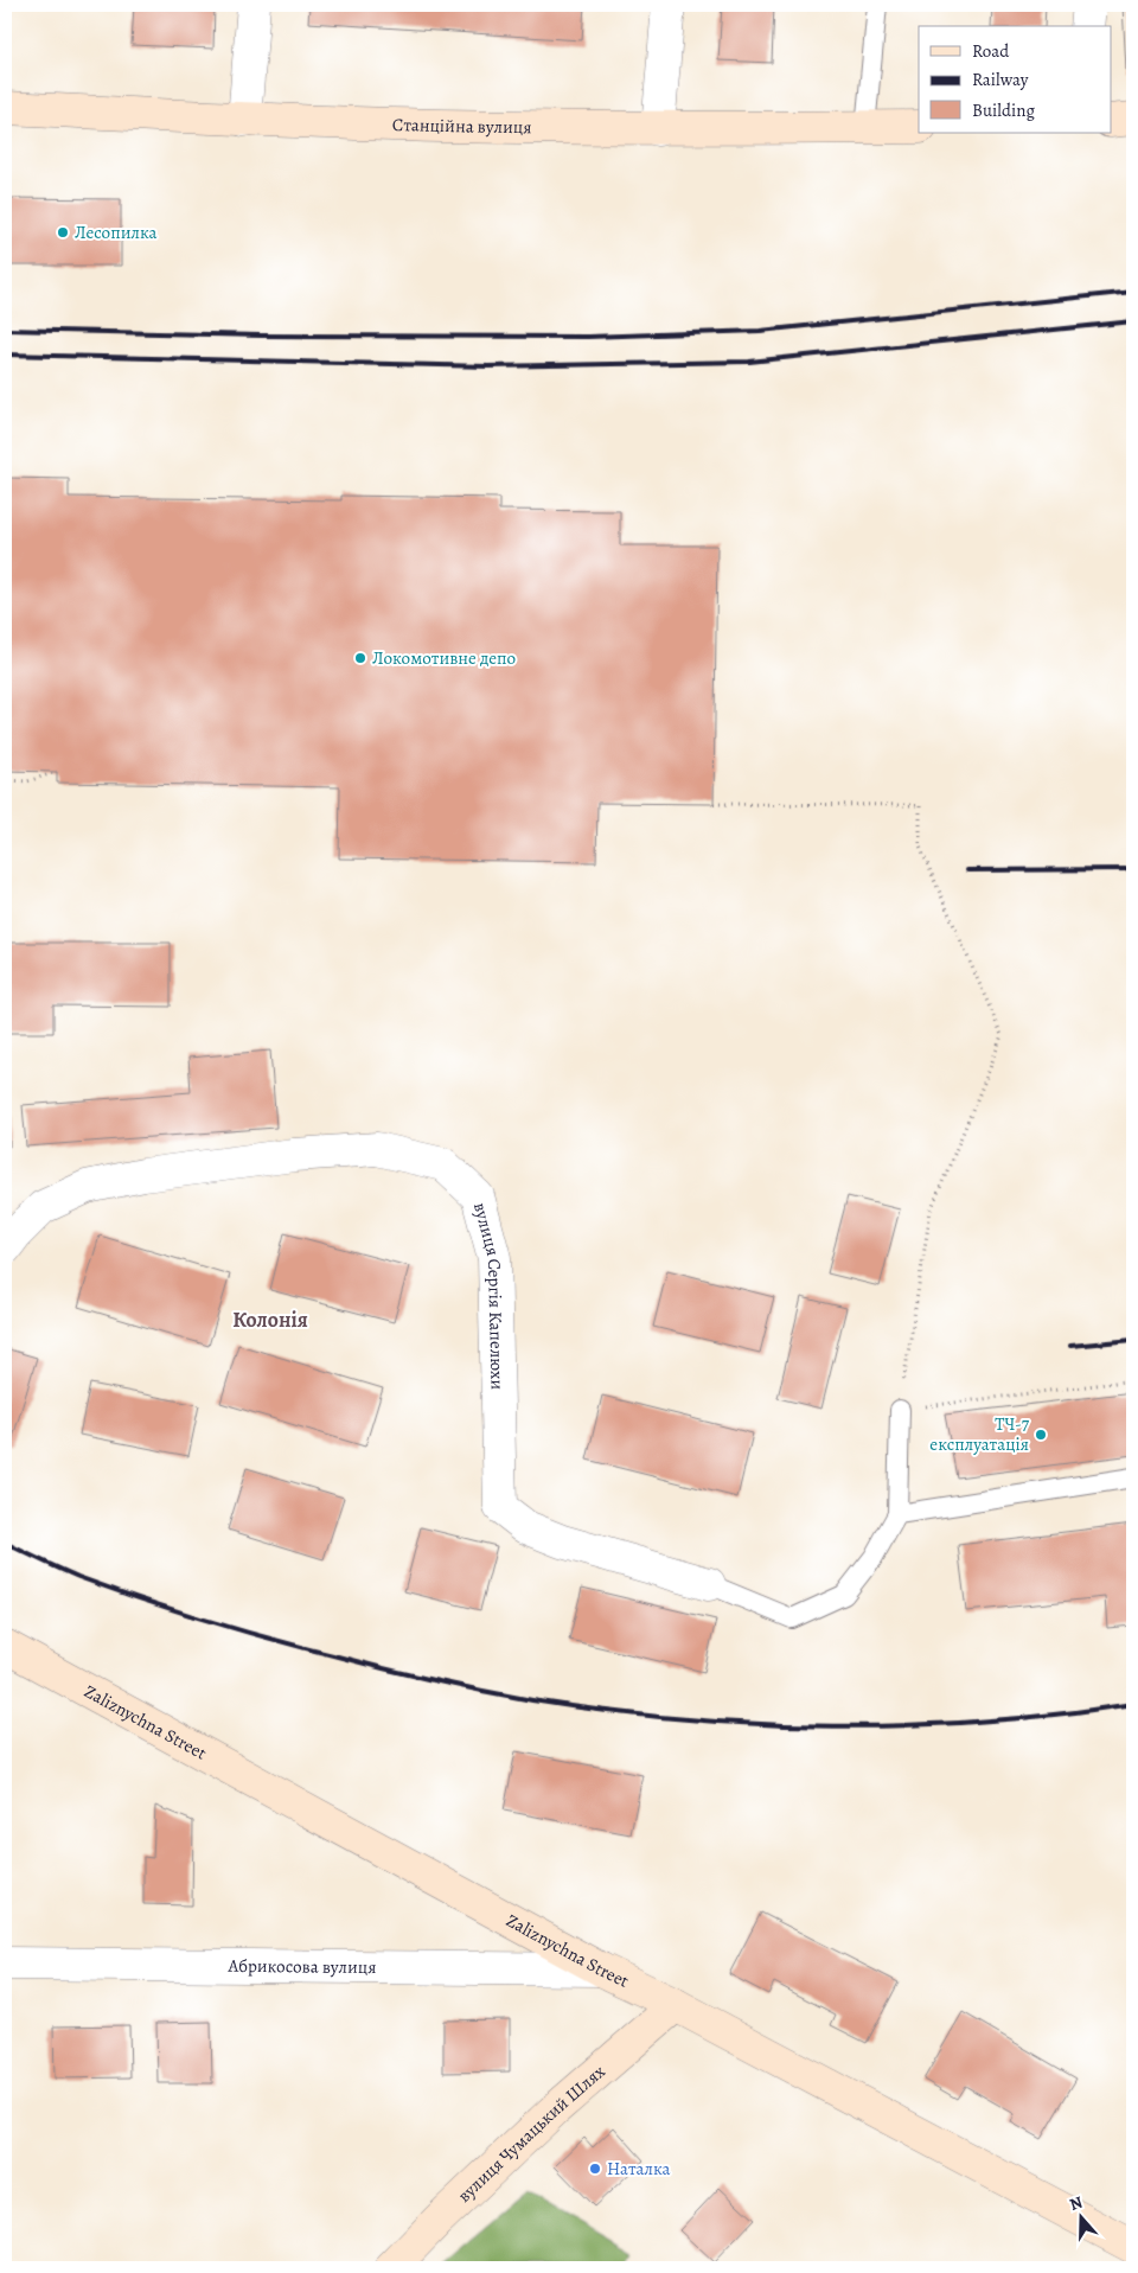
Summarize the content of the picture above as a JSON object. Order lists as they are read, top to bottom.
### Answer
{
  "streets": {
    "street": [
      "Станційна вулиця",
      "вулиця Сергія Капелюхи",
      "Zaliznychna Street",
      "Абрикосова вулиця",
      "вулиця Чумацький Шлях"
    ]
  },
  "crossings": [
    ["Zaliznychna Street", "Абрикосова вулиця"],
    ["Zaliznychna Street", "вулиця Чумацький Шлях"]
  ],
  "districts": ["Колонія"],
  "places": [
    "Лесопилка",
    "Локомотивне депо",
    "ТЧ-7 експлуатація",
    "Наталка"
  ],
  "legend": ["Road", "Railway", "Building"],
  "north": "top"
}
